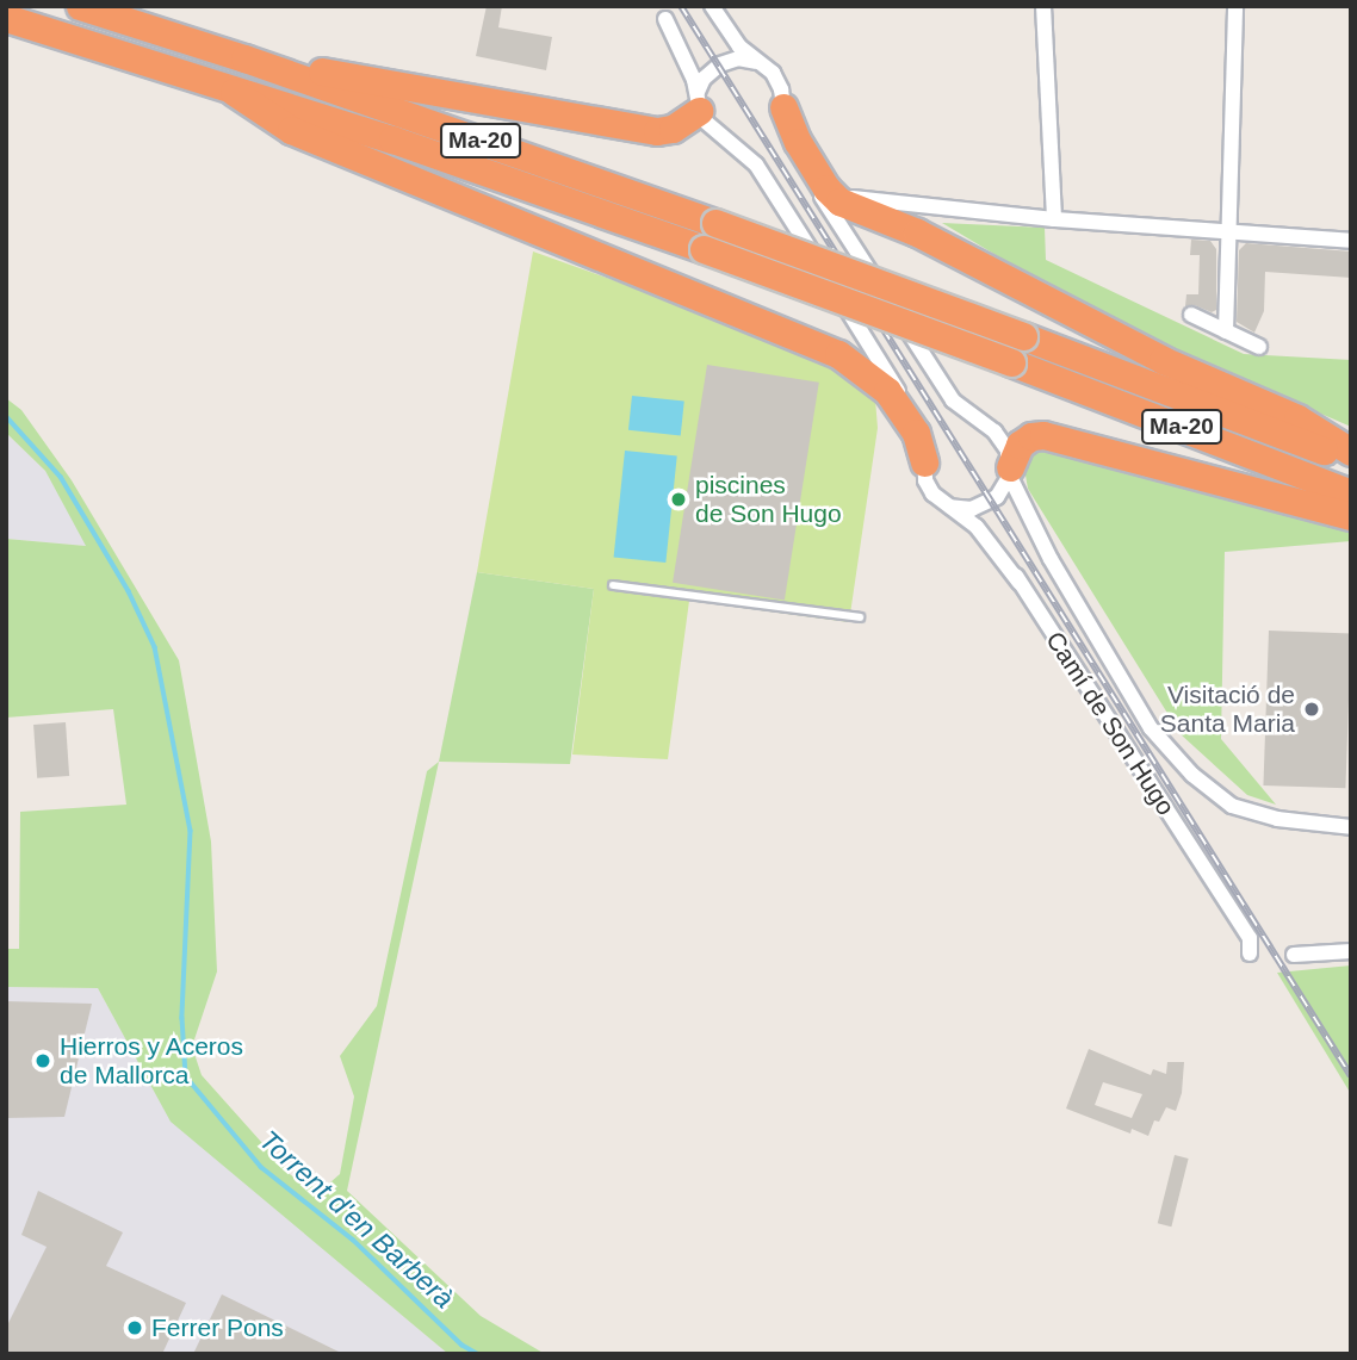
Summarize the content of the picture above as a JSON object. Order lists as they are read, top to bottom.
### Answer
{
  "streets": {
    "highway": ["Ma-20"],
    "street": ["Camí de Son Hugo"]
  },
  "water": ["Torrent d'en Barberà"],
  "places": [
    "piscines de Son Hugo",
    "Visitació de Santa Maria",
    "Hierros y Aceros de Mallorca",
    "Ferrer Pons"
  ]
}
